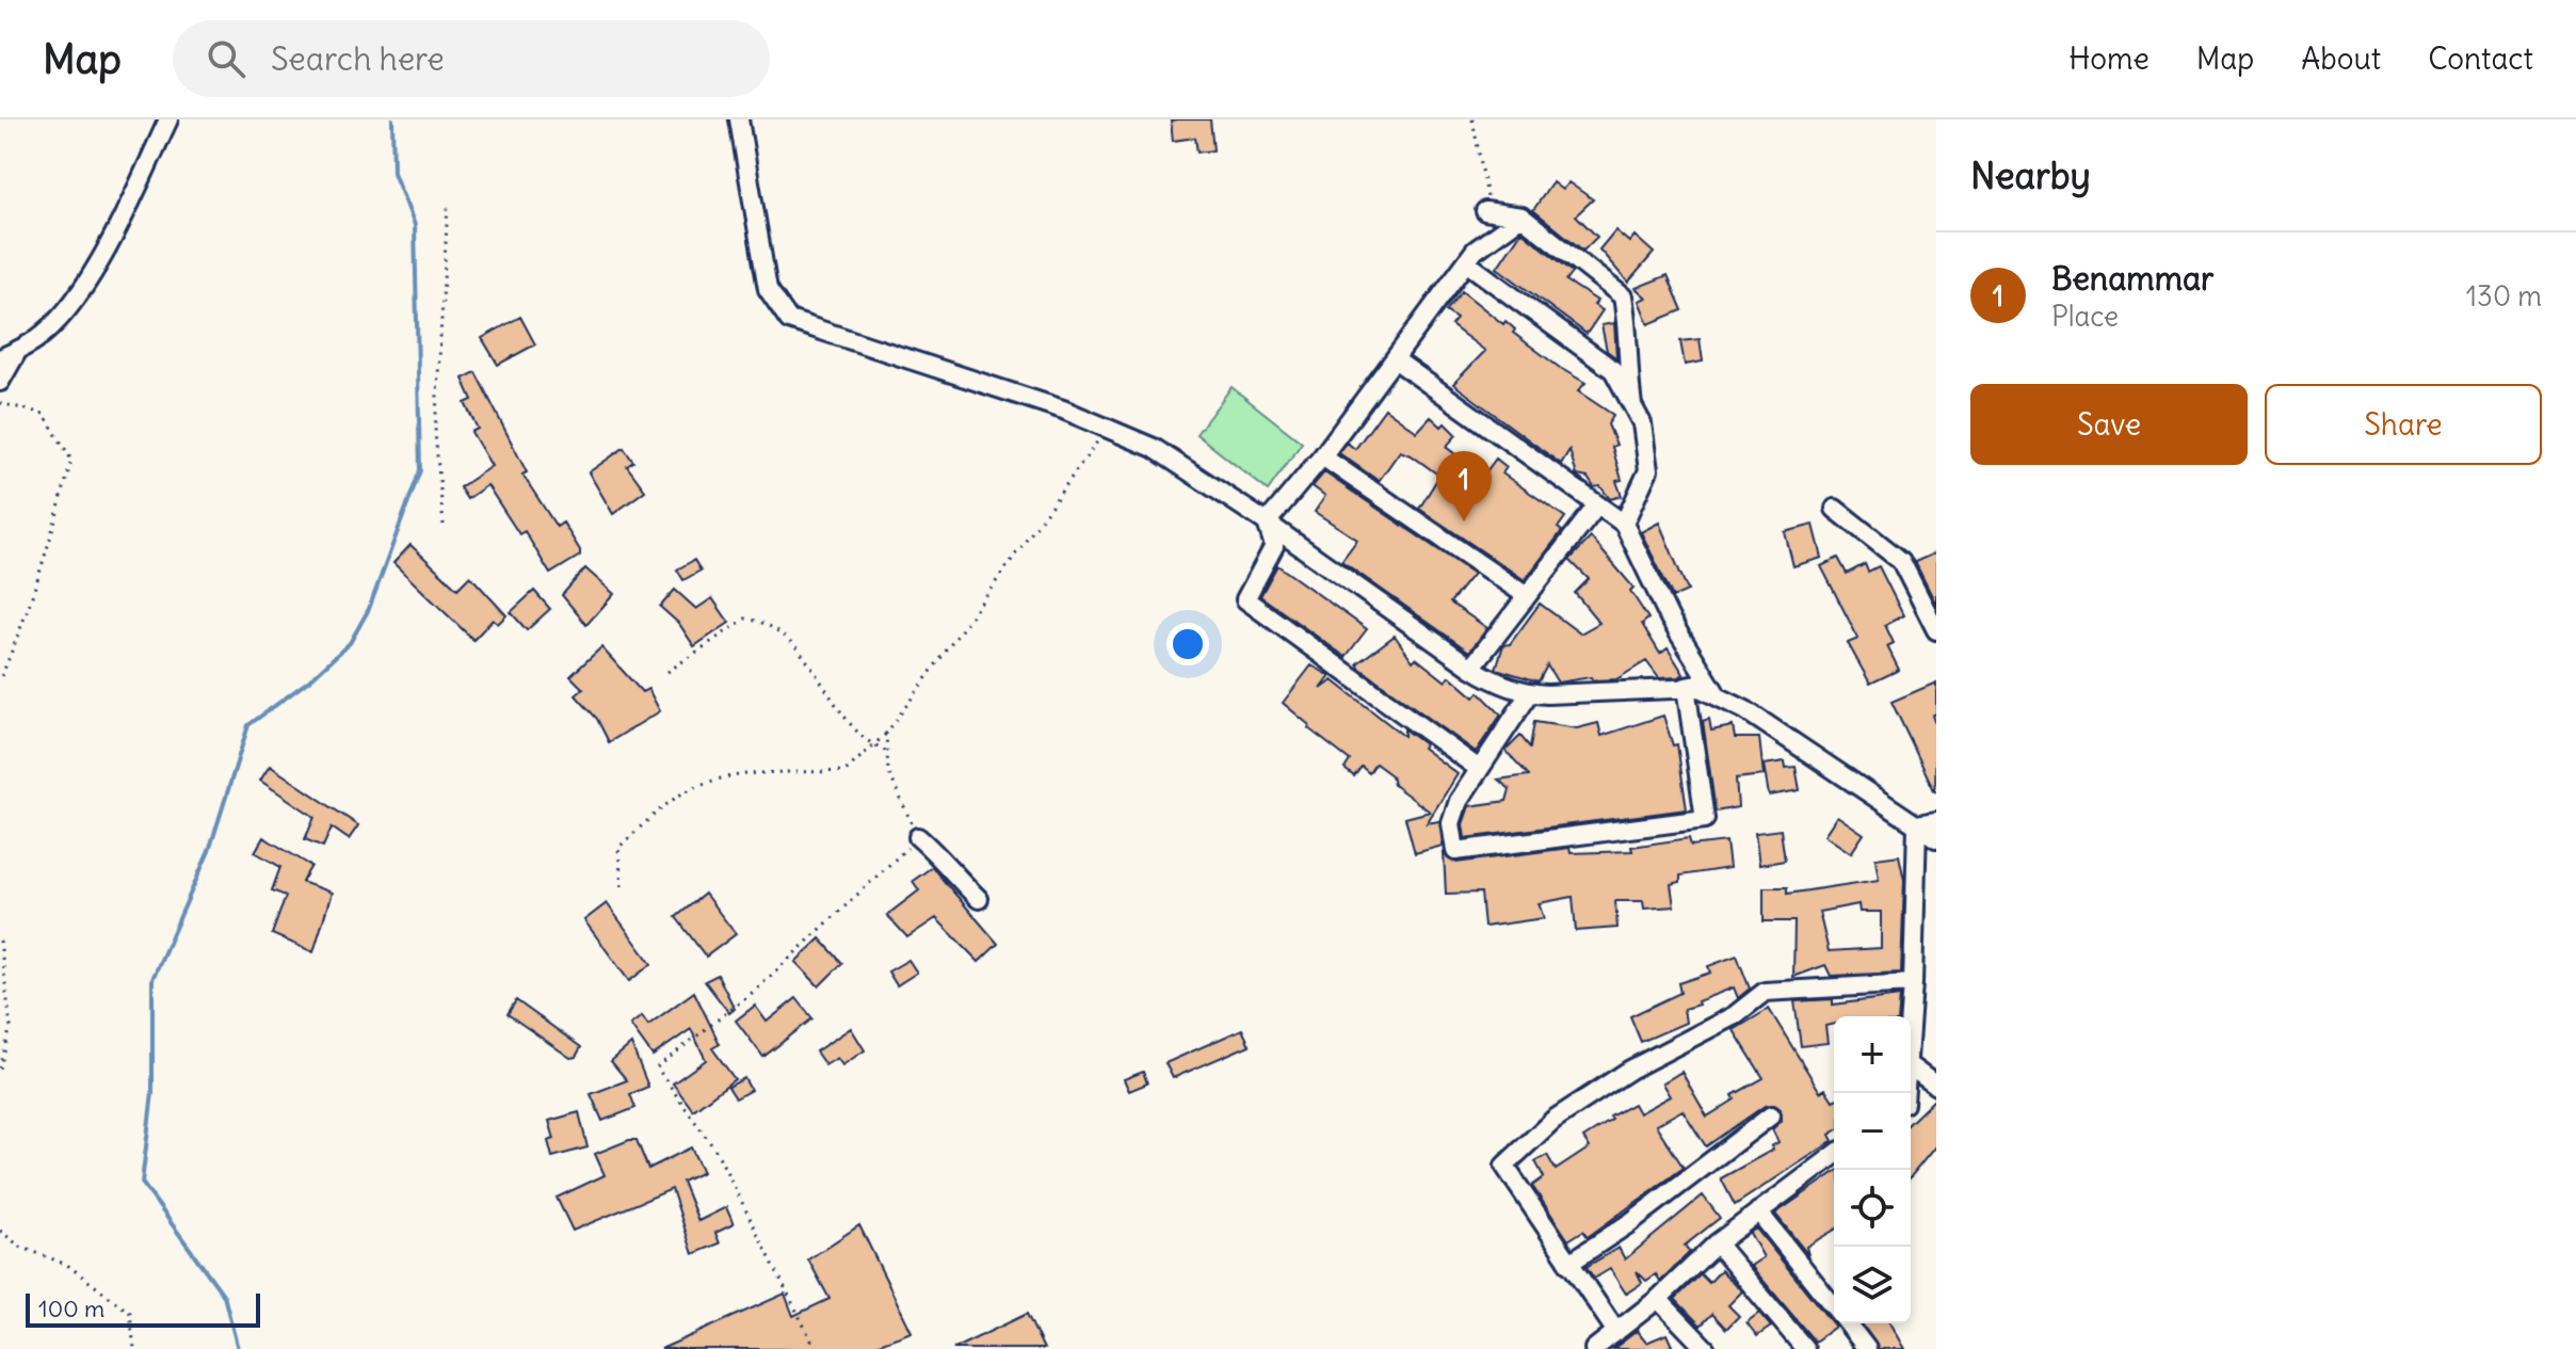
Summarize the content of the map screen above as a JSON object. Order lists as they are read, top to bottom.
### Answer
{
  "scale_bar": "100 m",
  "page": {
    "header": "Map",
    "search": "Search here",
    "nav": [
      "Home",
      "Map",
      "About",
      "Contact"
    ],
    "heading": "Nearby",
    "list": [
      {
        "mark": "1",
        "name": "Benammar",
        "note": "Place",
        "value": "130 m"
      }
    ],
    "buttons": ["Save", "Share"],
    "pins": "1",
    "map_buttons": ["+", "−"],
    "scale": "100 m"
  }
}
